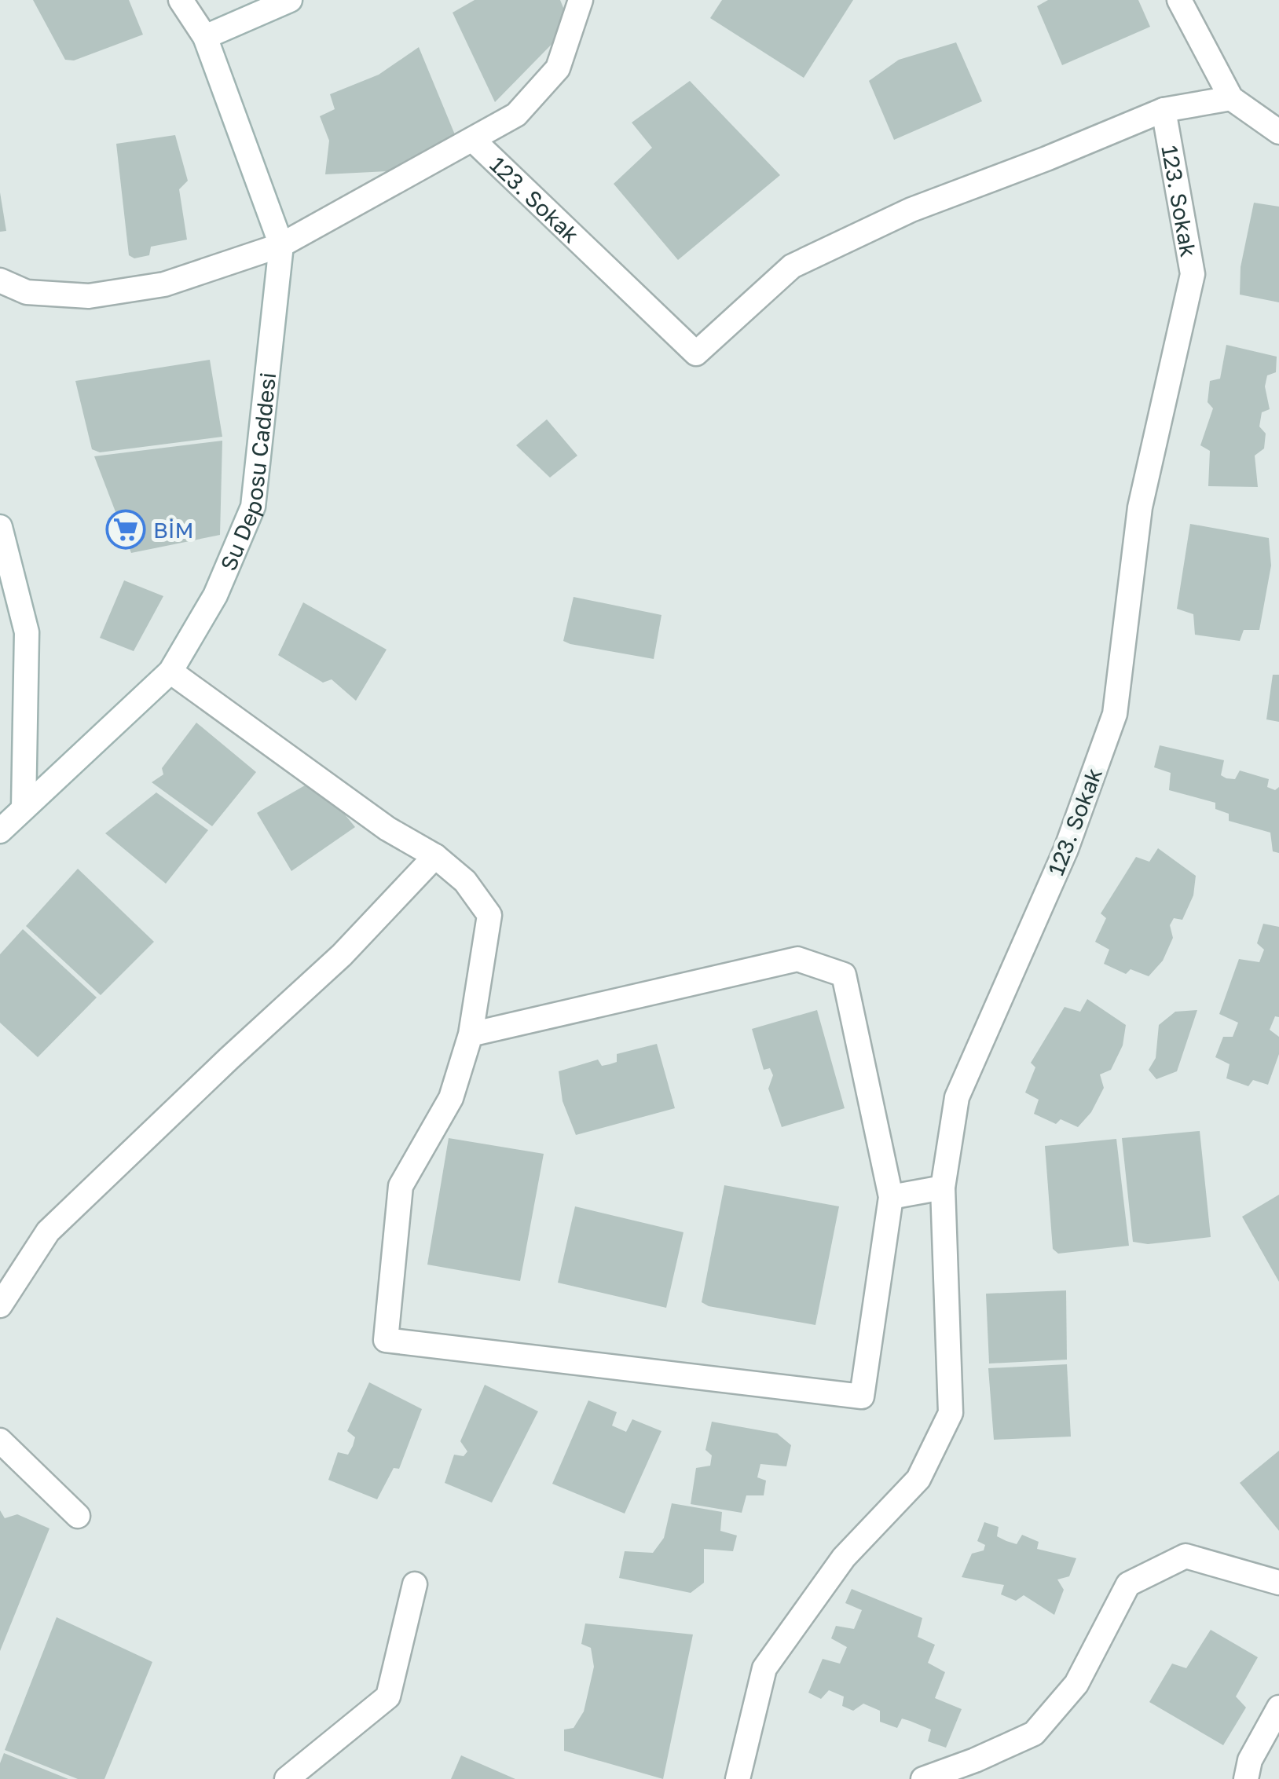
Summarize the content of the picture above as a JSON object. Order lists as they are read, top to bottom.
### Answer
{
  "streets": {
    "street": ["123. Sokak", "Su Deposu Caddesi"]
  },
  "places": {
    "supermarket": ["BİM"]
  }
}
